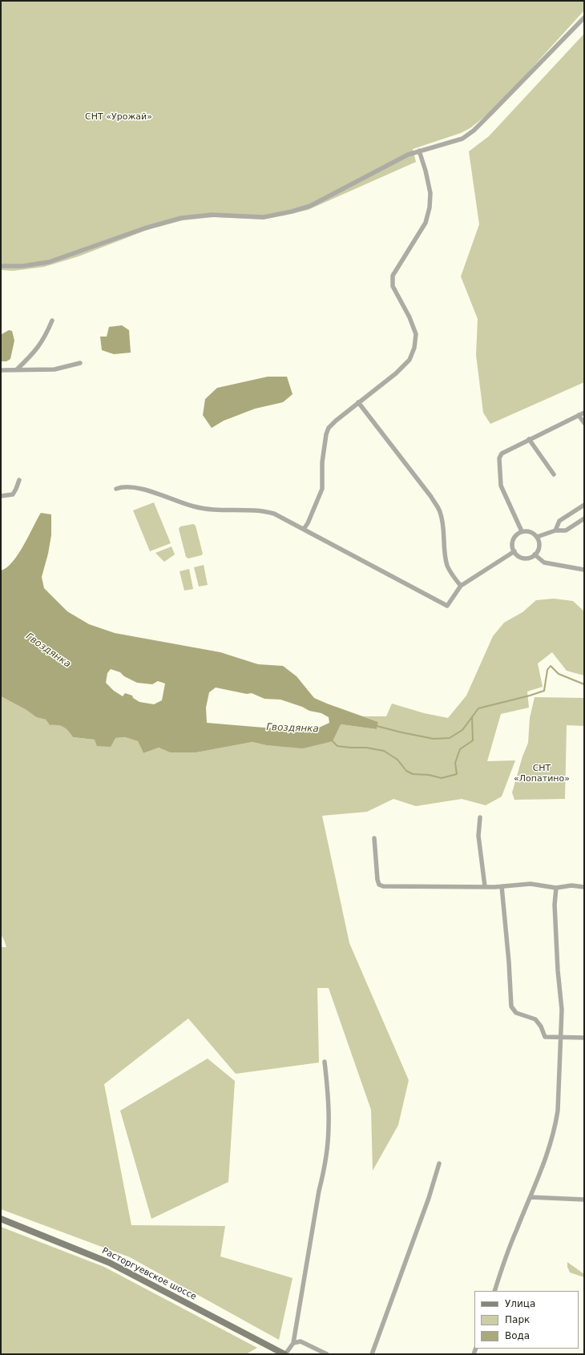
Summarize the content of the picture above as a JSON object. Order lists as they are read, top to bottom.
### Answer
{
  "streets": {
    "main road": ["Расторгуевское шоссе"]
  },
  "water": ["Гвоздянка"],
  "parks": ["СНТ «Урожай»", "СНТ «Лопатино»"],
  "legend": ["Улица", "Парк", "Вода"]
}
